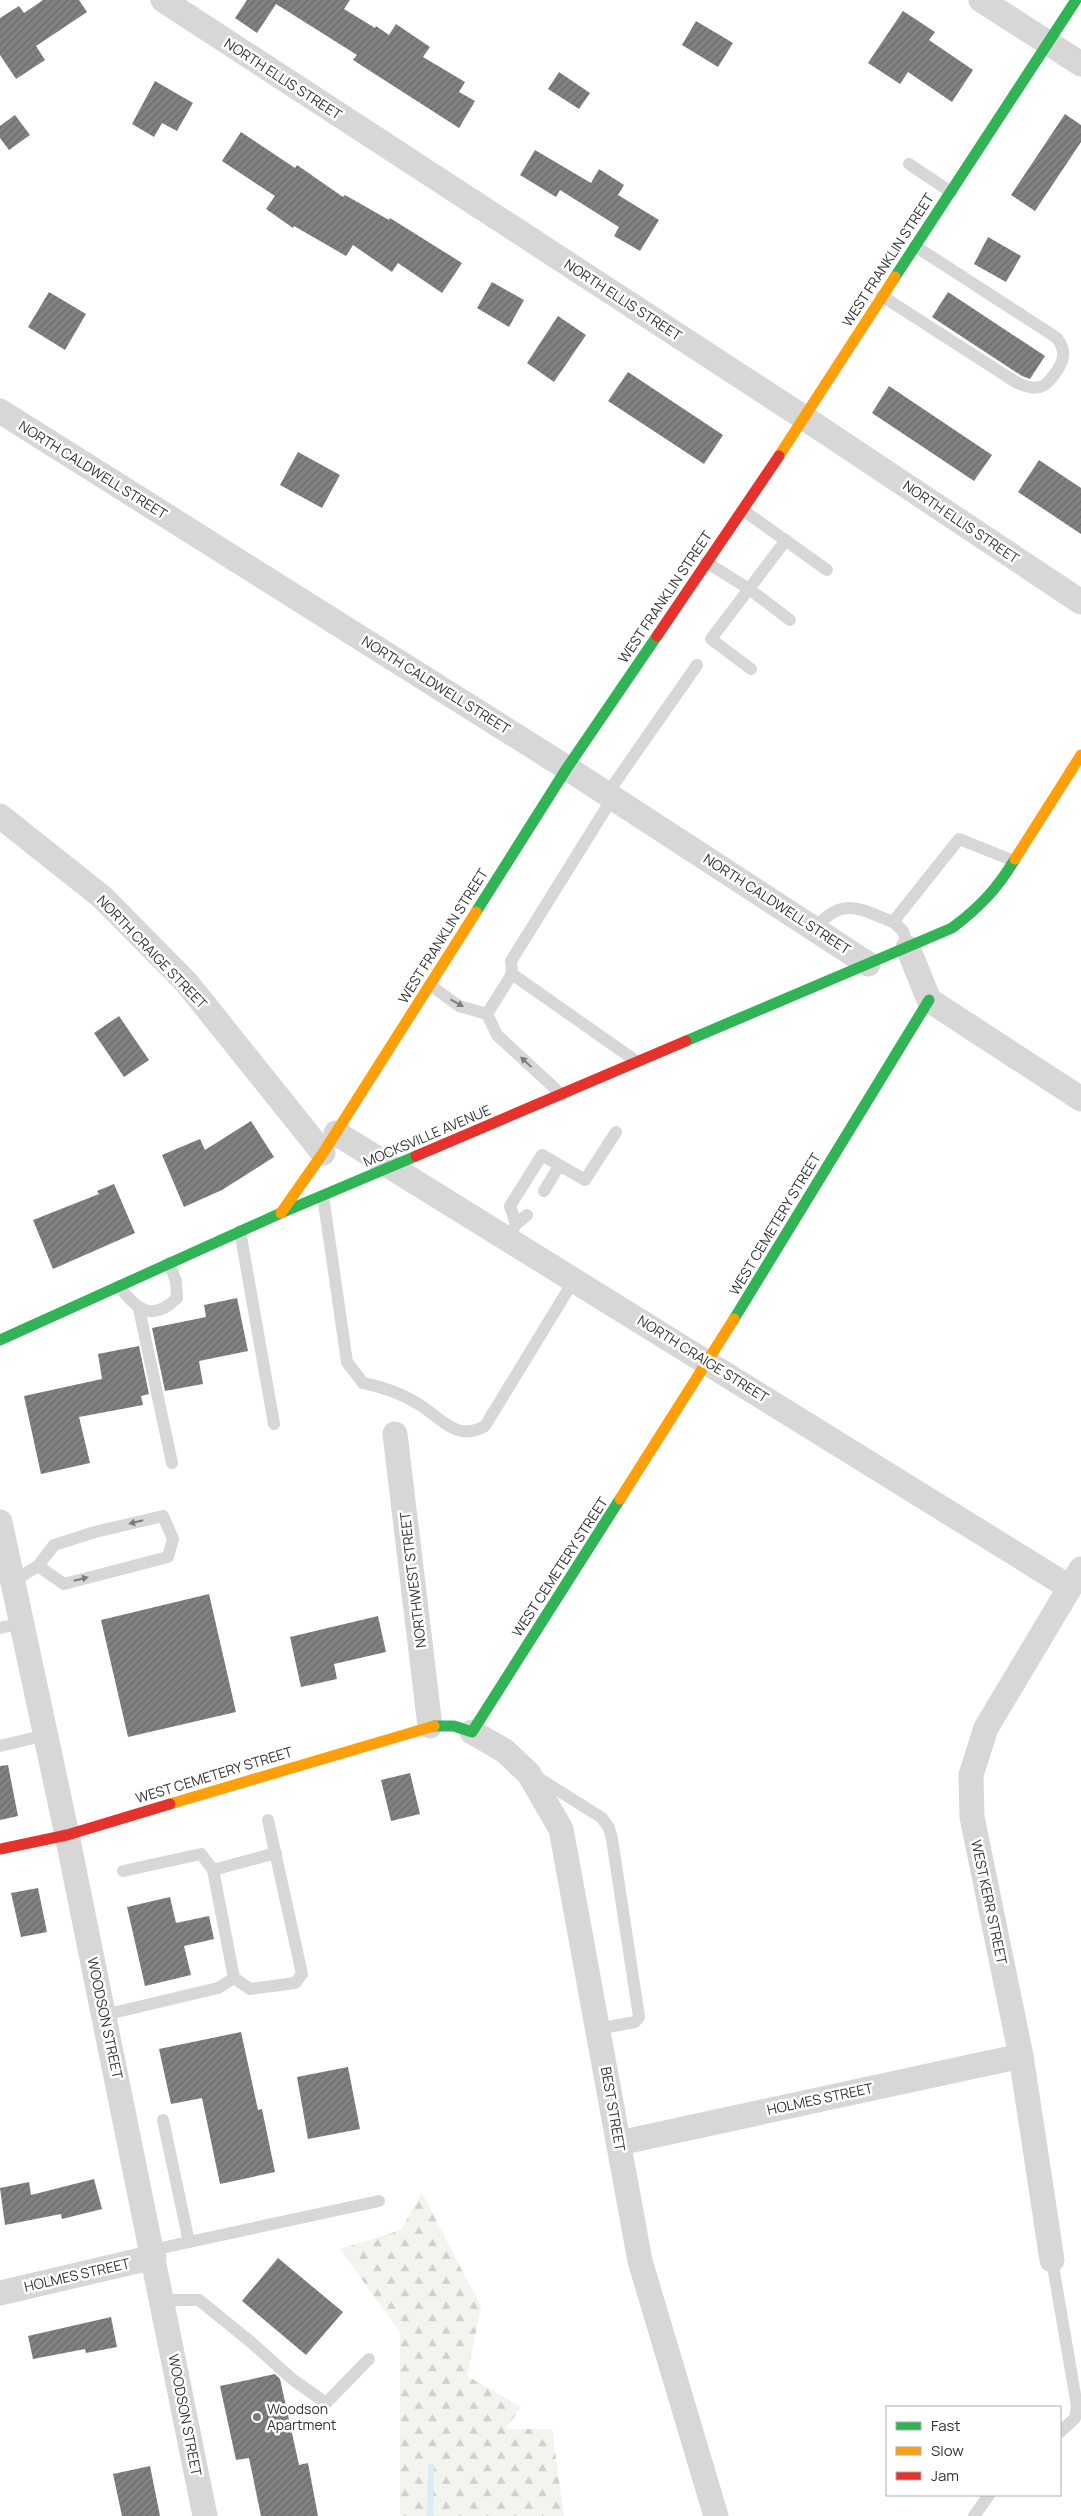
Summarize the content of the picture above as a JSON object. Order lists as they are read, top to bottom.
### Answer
{
  "streets": {
    "street": [
      "NORTH ELLIS STREET",
      "WEST FRANKLIN STREET",
      "NORTH CALDWELL STREET",
      "NORTH CRAIGE STREET",
      "MOCKSVILLE AVENUE",
      "WEST CEMETERY STREET",
      "NORTHWEST STREET",
      "WEST KERR STREET",
      "WOODSON STREET",
      "HOLMES STREET",
      "BEST STREET"
    ]
  },
  "crossings": [
    ["NORTH ELLIS STREET", "WEST FRANKLIN STREET"],
    ["WEST FRANKLIN STREET", "NORTH CALDWELL STREET"],
    ["WEST FRANKLIN STREET", "NORTH CRAIGE STREET"],
    ["WEST FRANKLIN STREET", "MOCKSVILLE AVENUE"],
    ["NORTH CALDWELL STREET", "MOCKSVILLE AVENUE"],
    ["NORTH CRAIGE STREET", "MOCKSVILLE AVENUE"],
    ["NORTH CRAIGE STREET", "WEST CEMETERY STREET"],
    ["NORTH CRAIGE STREET", "WEST KERR STREET"],
    ["WEST CEMETERY STREET", "NORTHWEST STREET"],
    ["WEST CEMETERY STREET", "WOODSON STREET"],
    ["WEST CEMETERY STREET", "BEST STREET"],
    ["WEST KERR STREET", "HOLMES STREET"],
    ["WOODSON STREET", "HOLMES STREET"],
    ["HOLMES STREET", "BEST STREET"]
  ],
  "places": ["Woodson Apartment"],
  "legend": ["Fast", "Slow", "Jam"]
}
